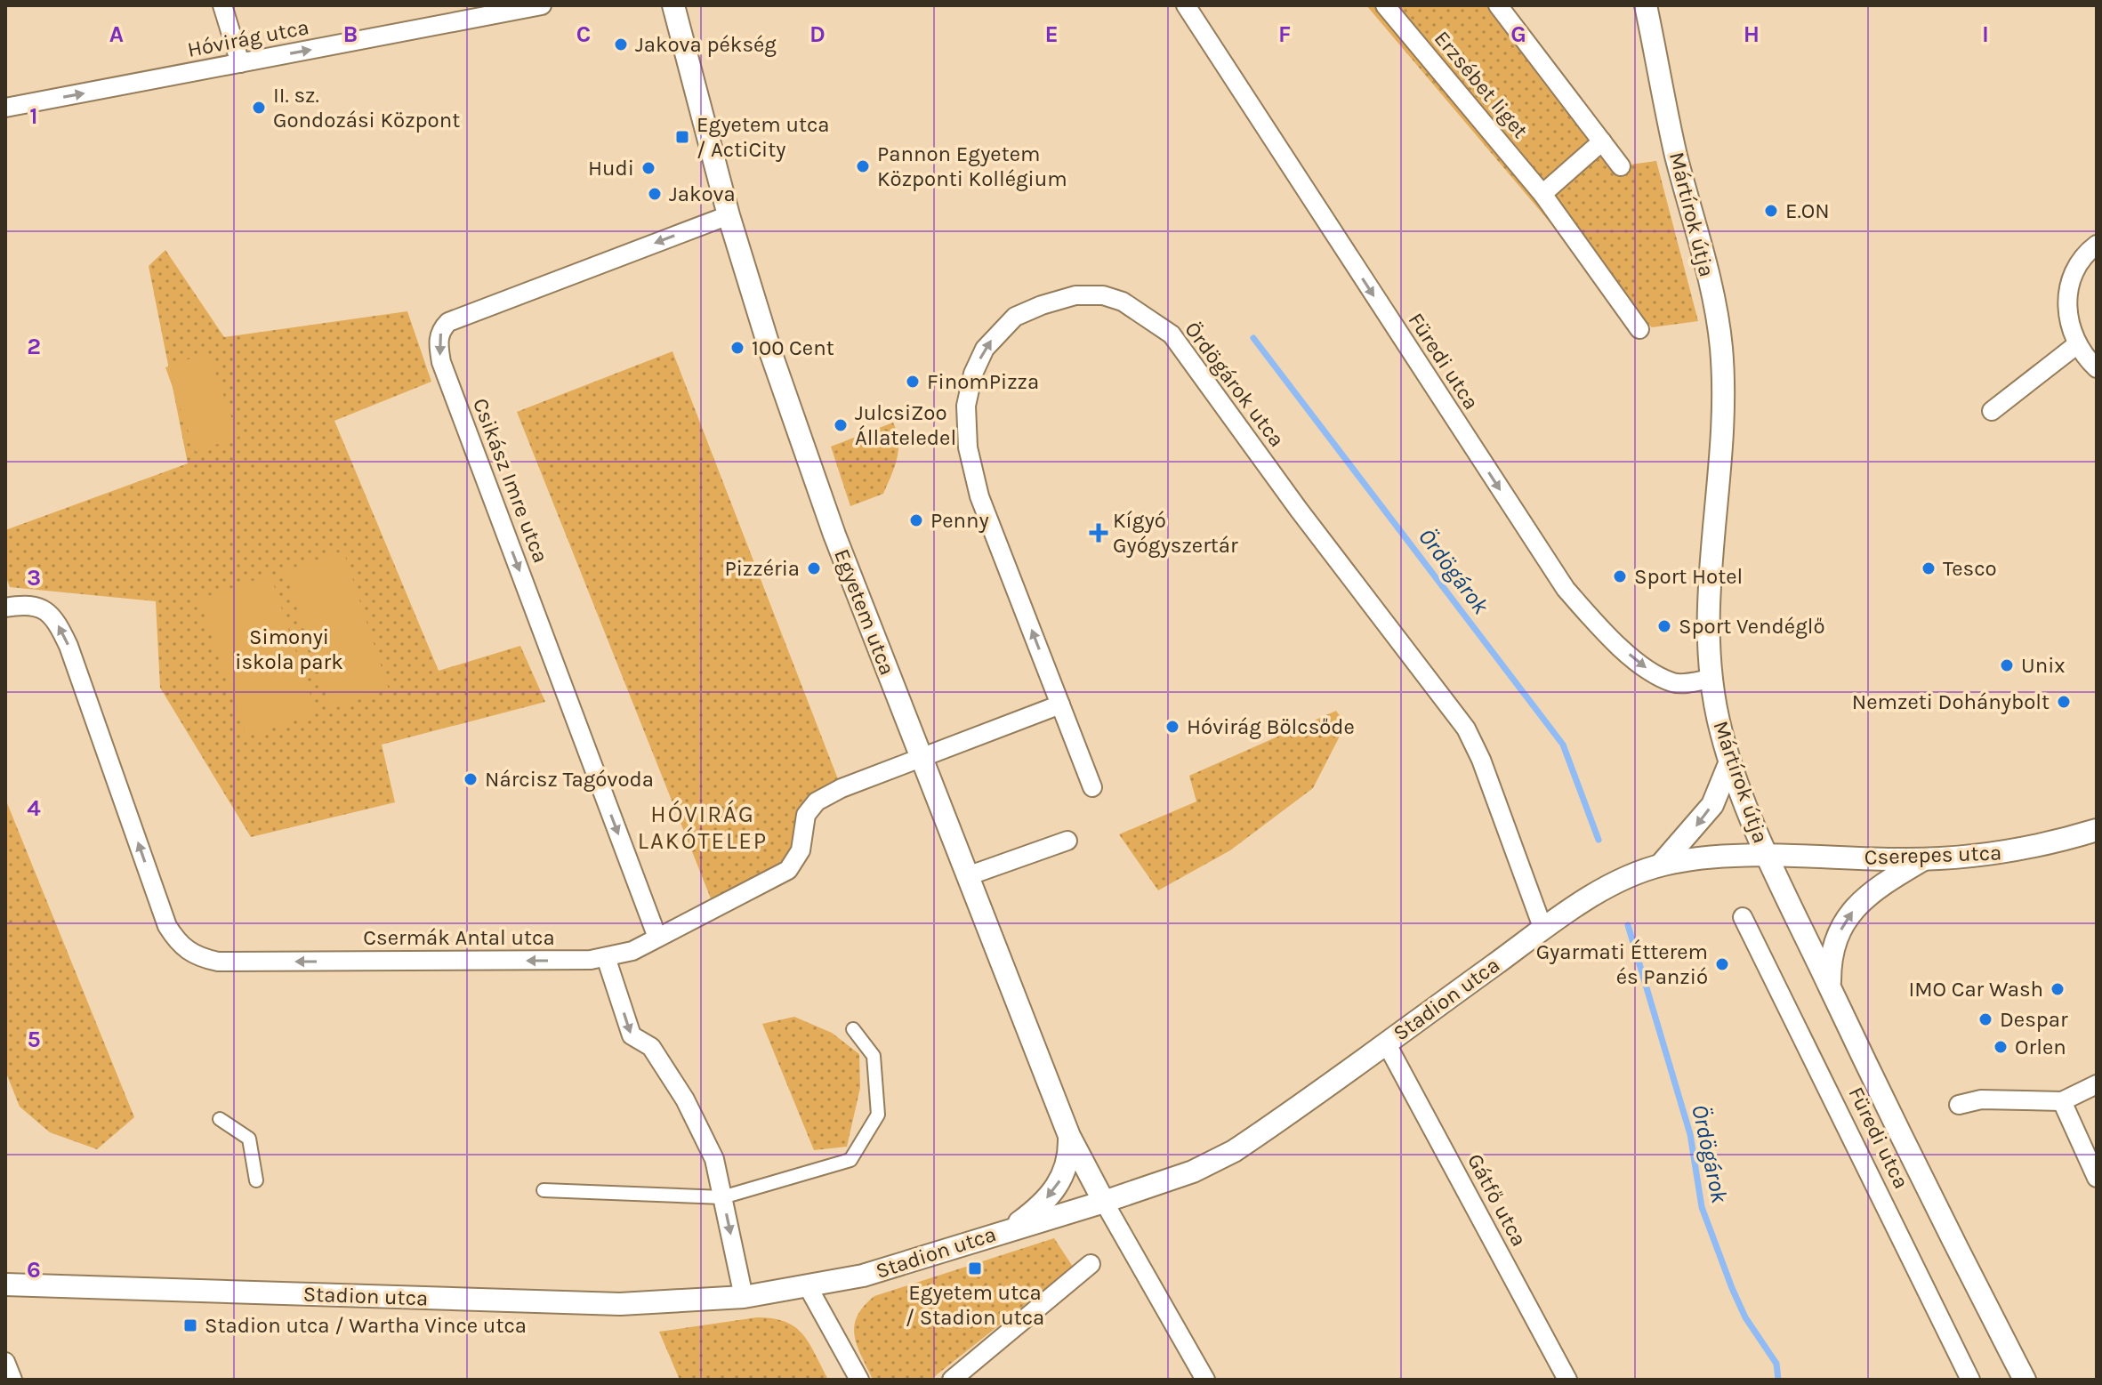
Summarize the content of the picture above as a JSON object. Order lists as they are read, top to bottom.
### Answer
{
  "streets": {
    "street": [
      "Hóvirág utca",
      "Erzsébet liget",
      "Mártírok útja",
      "Füredi utca",
      "Ördögárok utca",
      "Csikász Imre utca",
      "Egyetem utca",
      "Cserepes utca",
      "Csermák Antal utca",
      "Stadion utca",
      "Gátfő utca"
    ]
  },
  "crossings": [
    ["Mártírok útja", "Füredi utca"],
    ["Mártírok útja", "Cserepes utca"],
    ["Mártírok útja", "Stadion utca"],
    ["Ördögárok utca", "Csermák Antal utca"],
    ["Ördögárok utca", "Stadion utca"],
    ["Csikász Imre utca", "Egyetem utca"],
    ["Csikász Imre utca", "Csermák Antal utca"],
    ["Egyetem utca", "Csermák Antal utca"],
    ["Egyetem utca", "Stadion utca"],
    ["Cserepes utca", "Stadion utca"],
    ["Stadion utca", "Gátfő utca"]
  ],
  "one_way": ["Hóvirág utca", "Füredi utca", "Csermák Antal utca"],
  "districts": ["HÓVIRÁG LAKÓTELEP"],
  "water": ["Ördögárok"],
  "parks": ["Simonyi iskola park"],
  "places": {
    "other": [
      "Jakova pékség",
      "II. sz. Gondozási Központ",
      "Pannon Egyetem Központi Kollégium",
      "Hudi",
      "Jakova",
      "E.ON",
      "100 Cent",
      "FinomPizza",
      "JulcsiZoo Állateledel",
      "Penny",
      "Pizzéria",
      "Tesco",
      "Sport Hotel",
      "Sport Vendéglő",
      "Unix",
      "Nemzeti Dohánybolt",
      "Hóvirág Bölcsőde",
      "Nárcisz Tagóvoda",
      "Gyarmati Étterem és Panzió",
      "IMO Car Wash",
      "Despar",
      "Orlen"
    ],
    "transit": ["Egyetem utca / ActiCity", "Egyetem utca / Stadion utca", "Stadion utca / Wartha Vince utca"],
    "health": ["Kígyó Gyógyszertár"]
  },
  "grid": {
    "columns": [
      "A",
      "B",
      "C",
      "D",
      "E",
      "F",
      "G",
      "H",
      "I"
    ],
    "rows": [
      "1",
      "2",
      "3",
      "4",
      "5",
      "6"
    ]
  }
}
